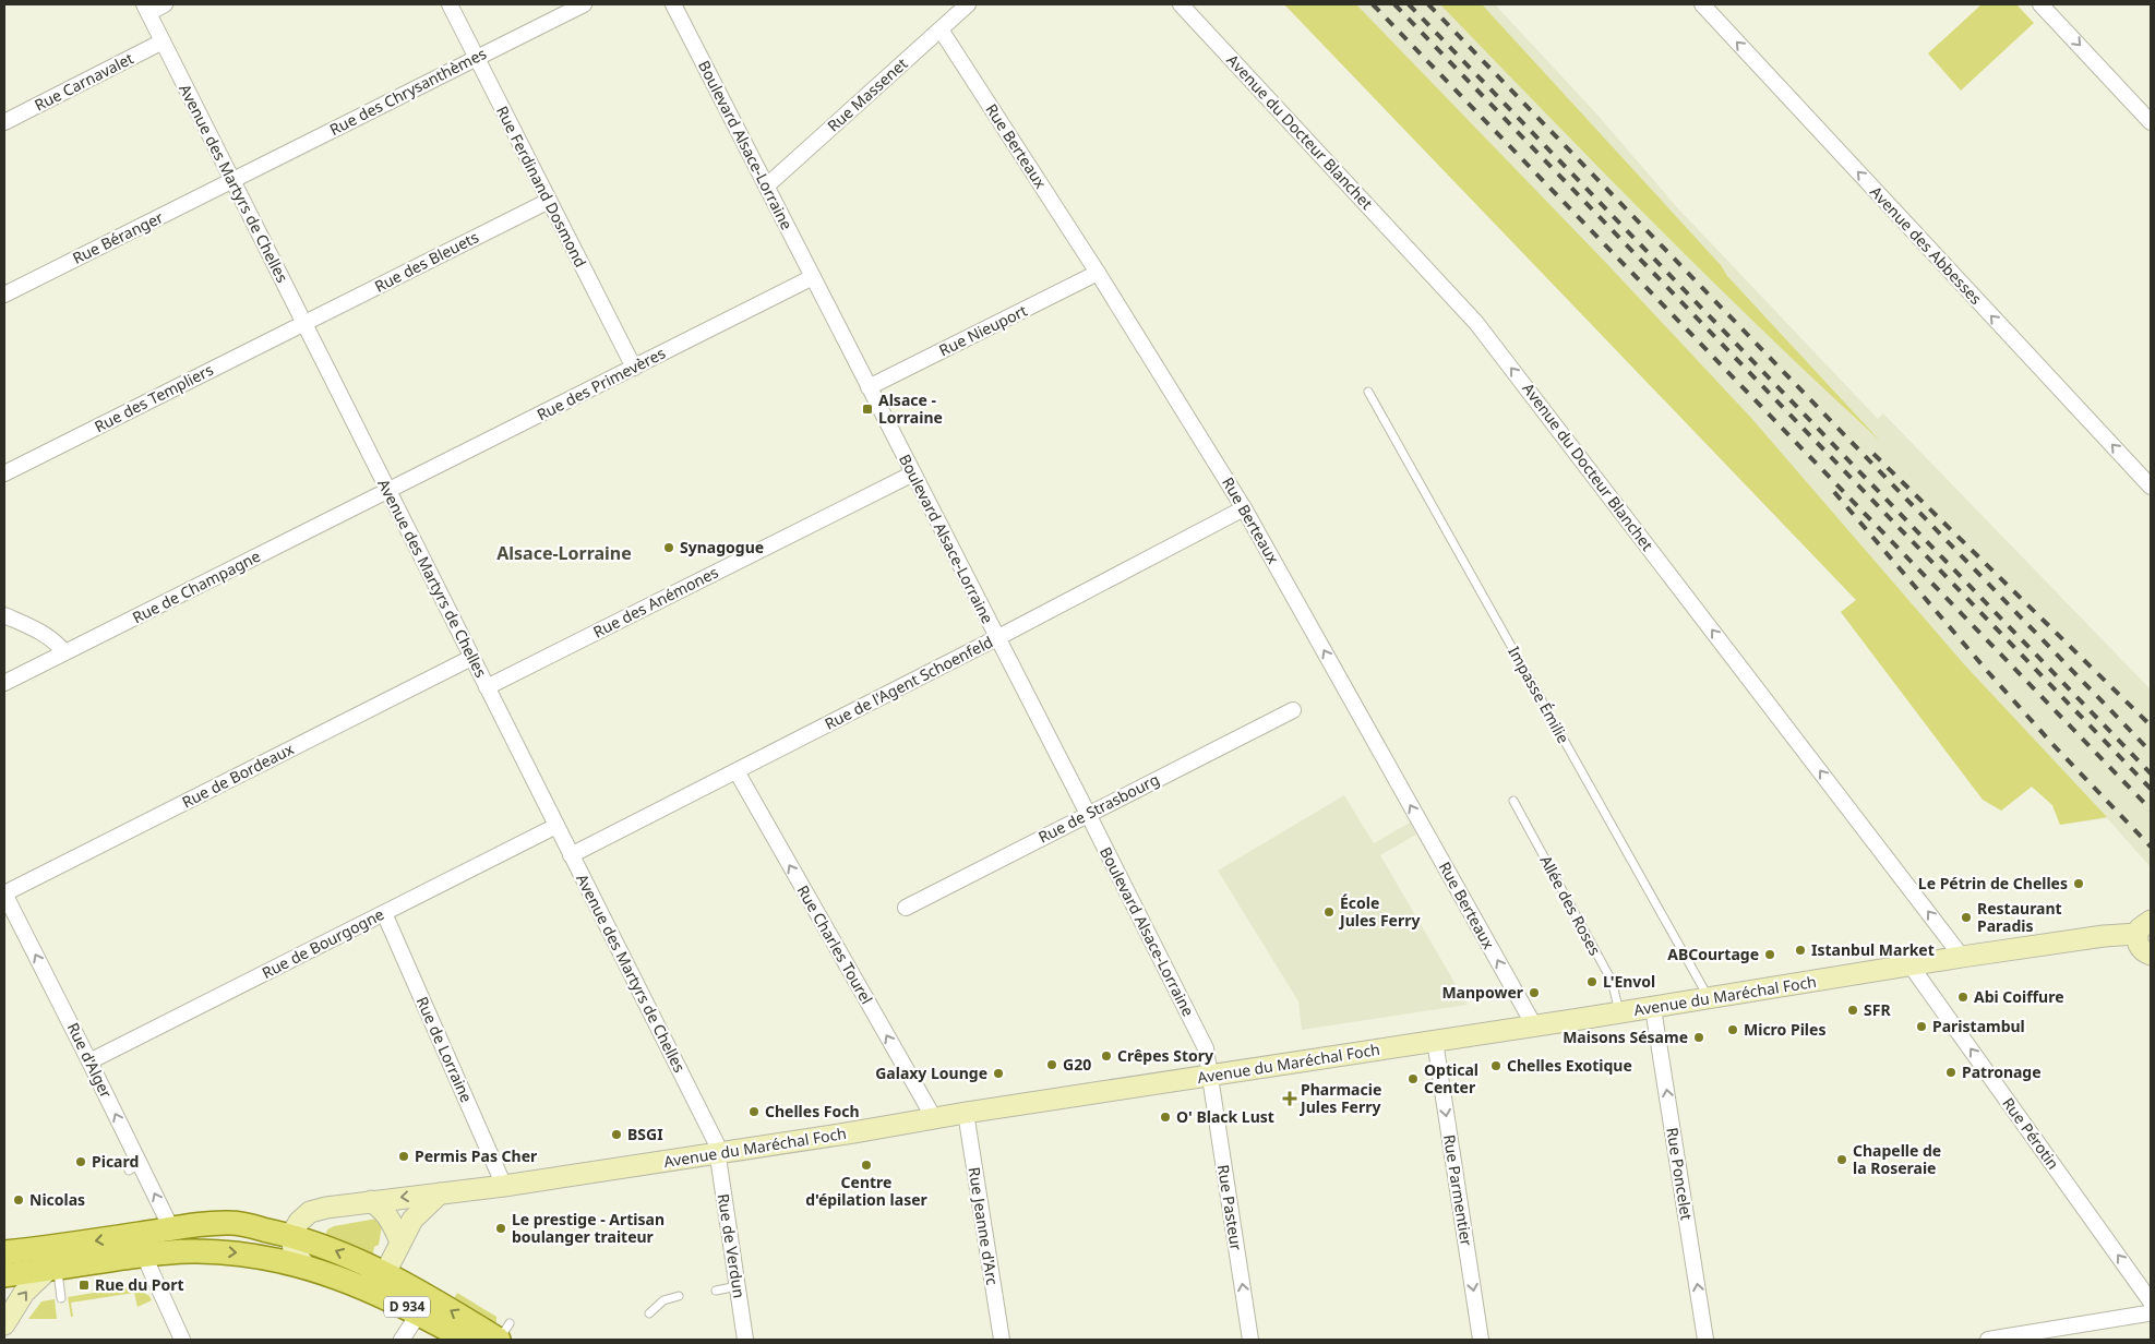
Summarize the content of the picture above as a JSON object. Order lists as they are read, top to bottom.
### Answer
{
  "streets": {
    "main road": ["D 934"],
    "street": [
      "Rue Carnavalet",
      "Rue des Chrysanthèmes",
      "Rue Massenet",
      "Avenue du Docteur Blanchet",
      "Boulevard Alsace-Lorraine",
      "Rue Berteaux",
      "Avenue des Martyrs de Chelles",
      "Rue Ferdinand Dosmond",
      "Rue Béranger",
      "Avenue des Abbesses",
      "Rue des Bleuets",
      "Rue Nieuport",
      "Rue des Primevères",
      "Rue des Templiers",
      "Rue de Champagne",
      "Rue des Anémones",
      "Rue de l'Agent Schoenfeld",
      "Rue de Bordeaux",
      "Rue de Strasbourg",
      "Rue de Bourgogne",
      "Rue Charles Tourel",
      "Avenue du Maréchal Foch",
      "Rue de Lorraine",
      "Rue d'Alger",
      "Rue Pérotin",
      "Rue Poncelet",
      "Rue Parmentier",
      "Rue Pasteur",
      "Rue Jeanne d'Arc",
      "Rue de Verdun"
    ],
    "lane": ["Impasse Émilie", "Allée des Roses"]
  },
  "crossings": [
    ["Rue Carnavalet", "Avenue des Martyrs de Chelles"],
    ["Rue des Chrysanthèmes", "Avenue des Martyrs de Chelles"],
    ["Rue des Chrysanthèmes", "Rue Ferdinand Dosmond"],
    ["Rue des Chrysanthèmes", "Rue Béranger"],
    ["Rue Massenet", "Boulevard Alsace-Lorraine"],
    ["Rue Massenet", "Rue Berteaux"],
    ["Avenue du Docteur Blanchet", "Avenue du Maréchal Foch"],
    ["Boulevard Alsace-Lorraine", "Rue Nieuport"],
    ["Boulevard Alsace-Lorraine", "Rue des Primevères"],
    ["Boulevard Alsace-Lorraine", "Rue des Anémones"],
    ["Boulevard Alsace-Lorraine", "Rue de l'Agent Schoenfeld"],
    ["Boulevard Alsace-Lorraine", "Rue de Strasbourg"],
    ["Boulevard Alsace-Lorraine", "Avenue du Maréchal Foch"],
    ["Boulevard Alsace-Lorraine", "Rue Pasteur"],
    ["Rue Berteaux", "Rue Nieuport"],
    ["Rue Berteaux", "Rue de l'Agent Schoenfeld"],
    ["Rue Berteaux", "Avenue du Maréchal Foch"],
    ["Avenue des Martyrs de Chelles", "Rue Béranger"],
    ["Avenue des Martyrs de Chelles", "Rue des Bleuets"],
    ["Avenue des Martyrs de Chelles", "Rue des Primevères"],
    ["Avenue des Martyrs de Chelles", "Rue des Templiers"],
    ["Avenue des Martyrs de Chelles", "Rue de Champagne"],
    ["Avenue des Martyrs de Chelles", "Rue des Anémones"],
    ["Avenue des Martyrs de Chelles", "Rue de l'Agent Schoenfeld"],
    ["Avenue des Martyrs de Chelles", "Rue de Bordeaux"],
    ["Avenue des Martyrs de Chelles", "Rue de Bourgogne"],
    ["Avenue des Martyrs de Chelles", "Avenue du Maréchal Foch"],
    ["Avenue des Martyrs de Chelles", "Rue de Verdun"],
    ["Rue Ferdinand Dosmond", "Rue des Bleuets"],
    ["Rue Ferdinand Dosmond", "Rue des Primevères"],
    ["Rue des Bleuets", "Rue des Templiers"],
    ["Rue des Primevères", "Rue de Champagne"],
    ["Rue de l'Agent Schoenfeld", "Rue Charles Tourel"],
    ["Impasse Émilie", "Avenue du Maréchal Foch"],
    ["Rue de Bordeaux", "Rue d'Alger"],
    ["Allée des Roses", "Avenue du Maréchal Foch"],
    ["Rue de Bourgogne", "Rue de Lorraine"],
    ["Rue de Bourgogne", "Rue d'Alger"],
    ["Rue Charles Tourel", "Avenue du Maréchal Foch"],
    ["Avenue du Maréchal Foch", "Rue de Lorraine"],
    ["Avenue du Maréchal Foch", "Rue Pérotin"],
    ["Avenue du Maréchal Foch", "Rue Poncelet"],
    ["Avenue du Maréchal Foch", "Rue Parmentier"],
    ["Avenue du Maréchal Foch", "Rue Pasteur"],
    ["Avenue du Maréchal Foch", "Rue Jeanne d'Arc"],
    ["Avenue du Maréchal Foch", "Rue de Verdun"],
    ["Avenue du Maréchal Foch", "D 934"],
    ["Rue d'Alger", "D 934"]
  ],
  "one_way": [
    "Avenue du Docteur Blanchet",
    "Rue Berteaux",
    "Avenue des Abbesses",
    "Rue Charles Tourel",
    "Rue d'Alger",
    "Rue Pérotin",
    "Rue Poncelet",
    "Rue Parmentier",
    "Rue Pasteur"
  ],
  "districts": ["Alsace-Lorraine"],
  "places": {
    "transit": ["Alsace - Lorraine", "Rue du Port"],
    "other": [
      "Synagogue",
      "Le Pétrin de Chelles",
      "École Jules Ferry",
      "Restaurant Paradis",
      "Istanbul Market",
      "ABCourtage",
      "L'Envol",
      "Manpower",
      "Abi Coiffure",
      "SFR",
      "Paristambul",
      "Micro Piles",
      "Maisons Sésame",
      "Crêpes Story",
      "G20",
      "Chelles Exotique",
      "Patronage",
      "Galaxy Lounge",
      "Optical Center",
      "Chelles Foch",
      "O' Black Lust",
      "BSGI",
      "Permis Pas Cher",
      "Chapelle de la Roseraie",
      "Picard",
      "Centre d'épilation laser",
      "Nicolas",
      "Le prestige - Artisan boulanger traiteur"
    ],
    "health": ["Pharmacie Jules Ferry"]
  }
}
